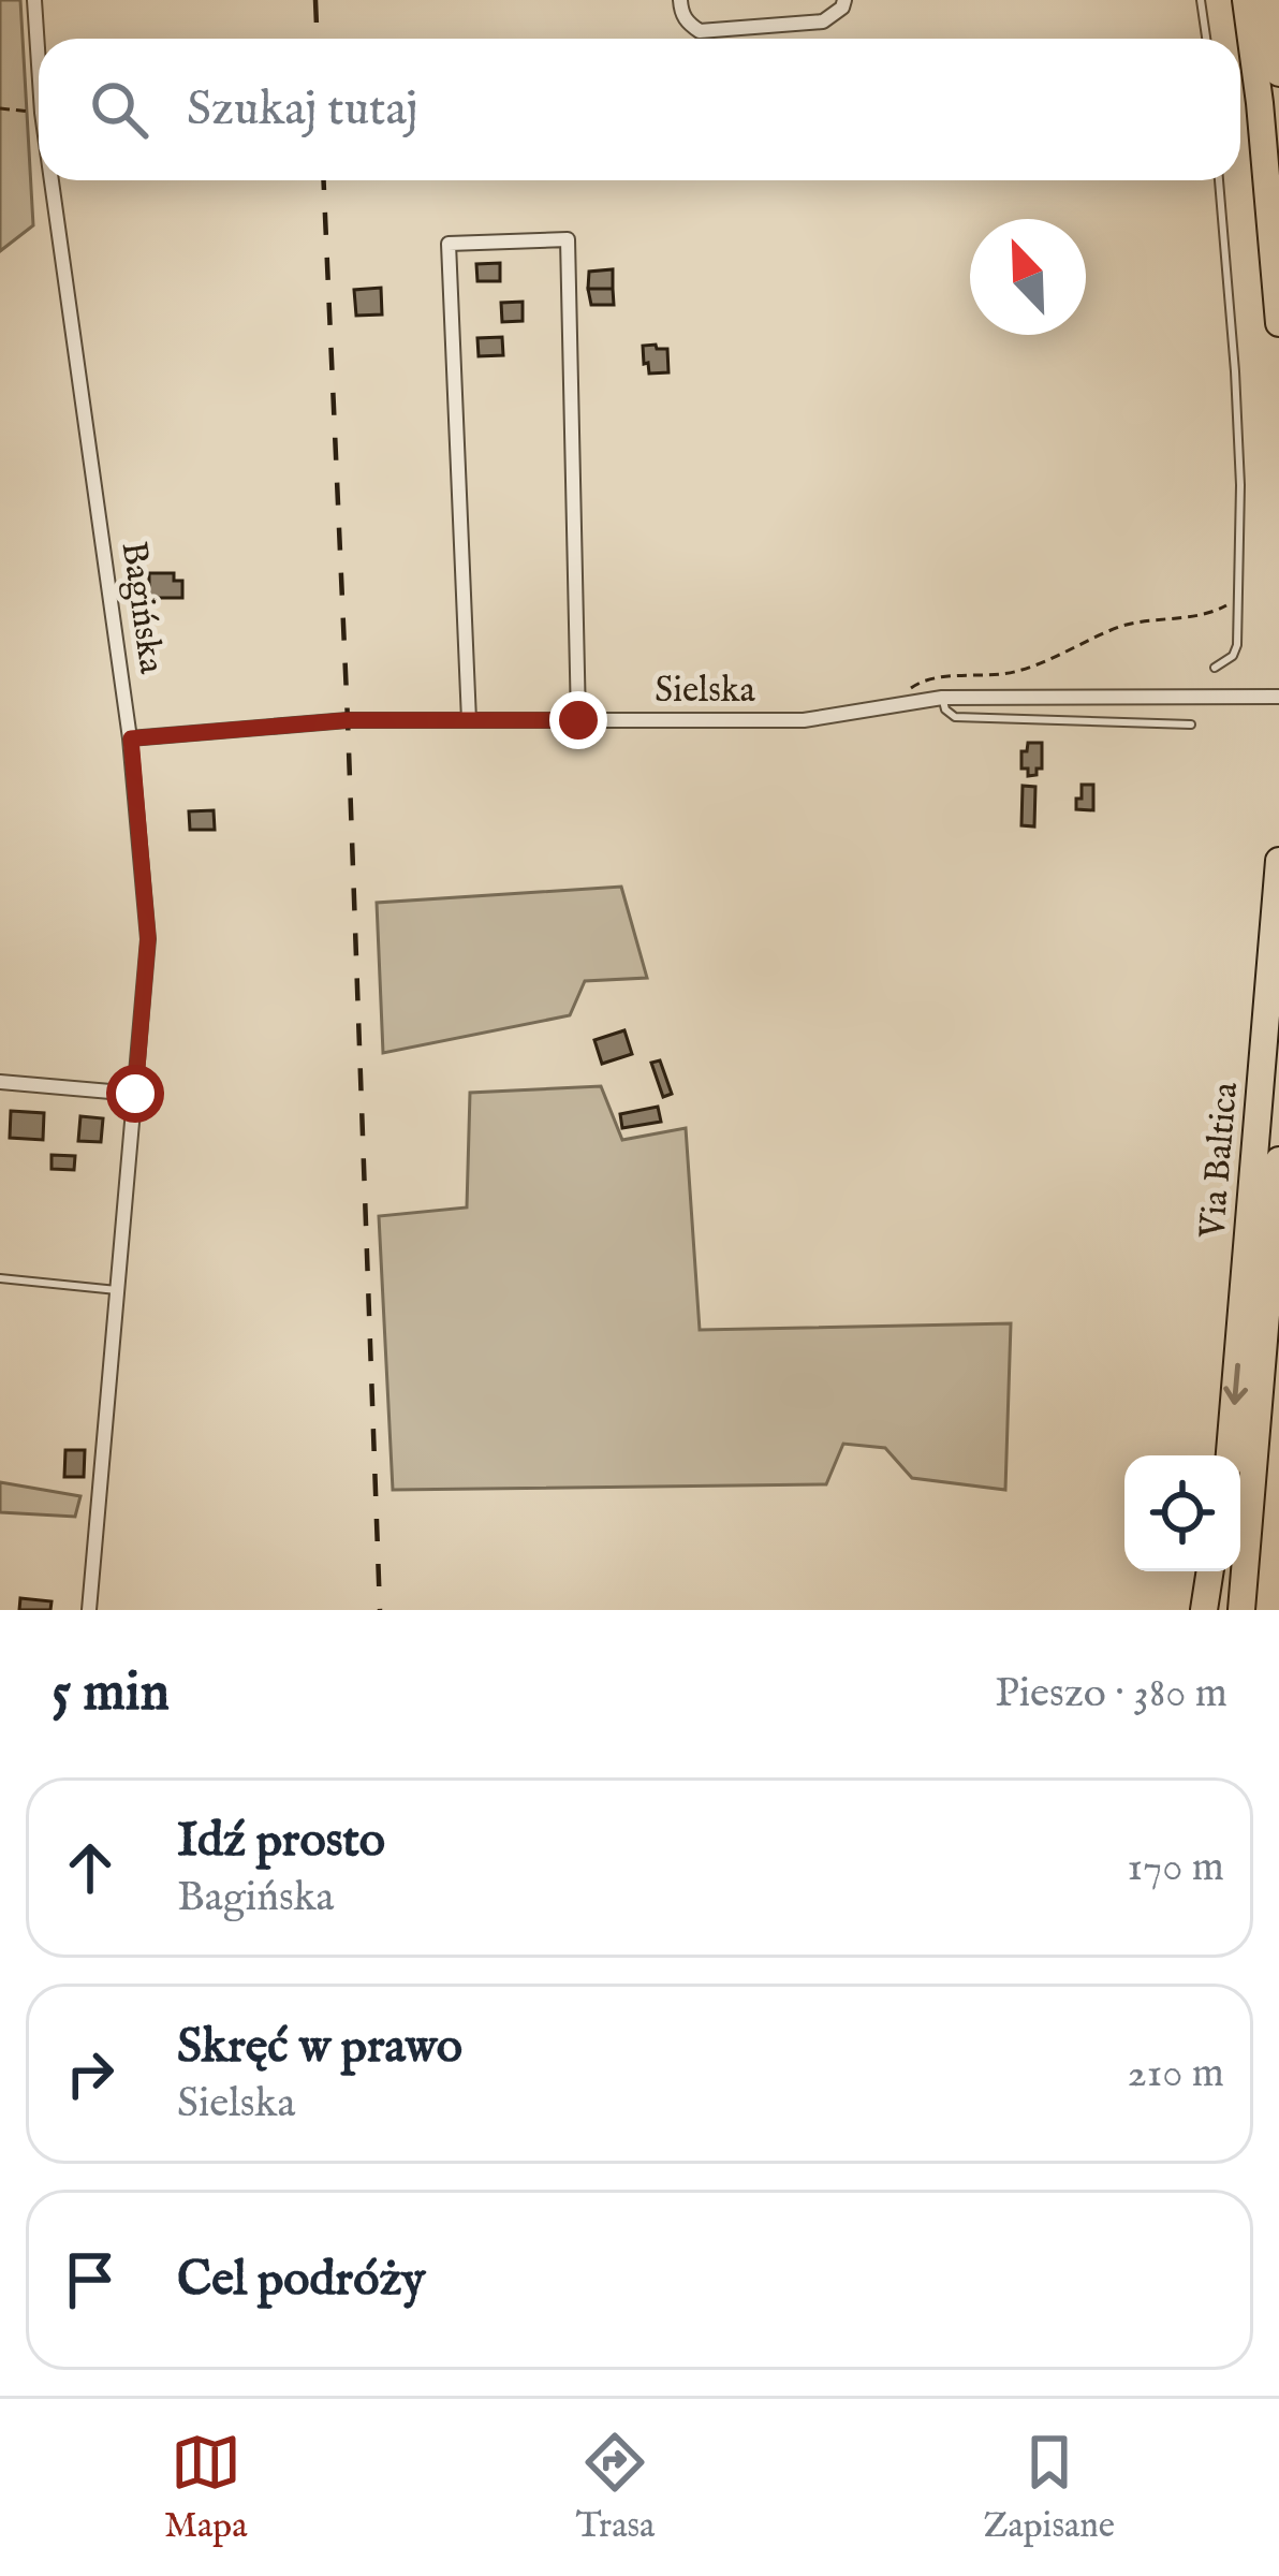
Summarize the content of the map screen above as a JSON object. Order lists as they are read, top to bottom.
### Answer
{
  "streets": {
    "highway": ["Via Baltica"],
    "street": ["Bagińska", "Sielska"]
  },
  "crossings": [
    ["Bagińska", "Sielska"]
  ],
  "north": "top left",
  "page": {
    "search": "Szukaj tutaj",
    "heading": ["5 min", "Pieszo · 380 m"],
    "list": [
      ["Idź prosto", "Bagińska", "170 m"],
      ["Skręć w prawo", "Sielska", "210 m"],
      "Cel podróży"
    ],
    "nav": ["Mapa", "Trasa", "Zapisane"]
  }
}
